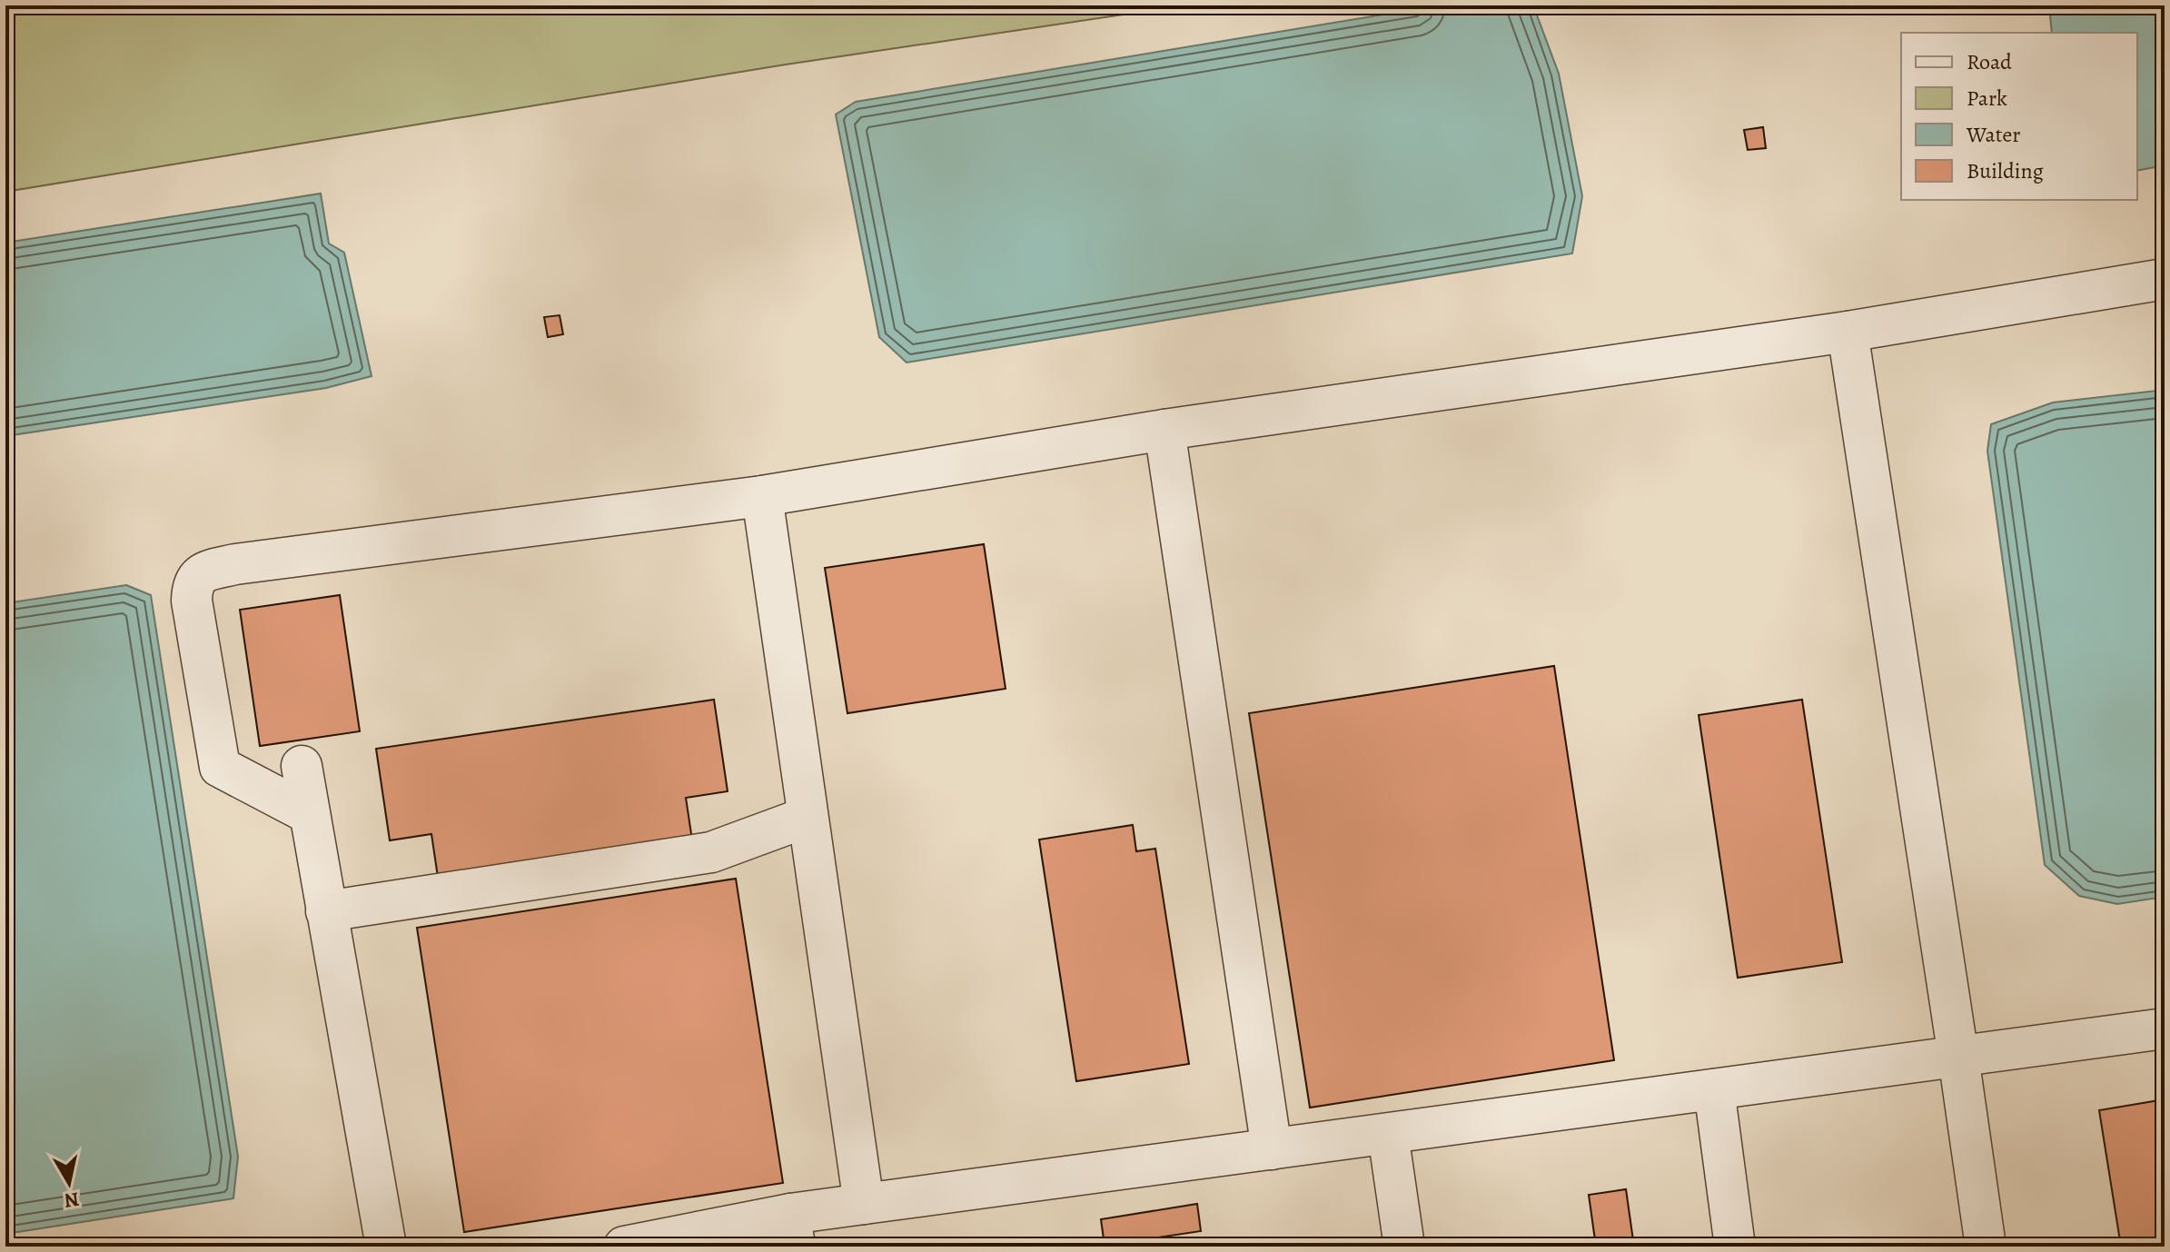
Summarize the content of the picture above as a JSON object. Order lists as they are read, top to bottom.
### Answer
{
  "legend": [
    "Road",
    "Park",
    "Water",
    "Building"
  ],
  "north": "bottom"
}
